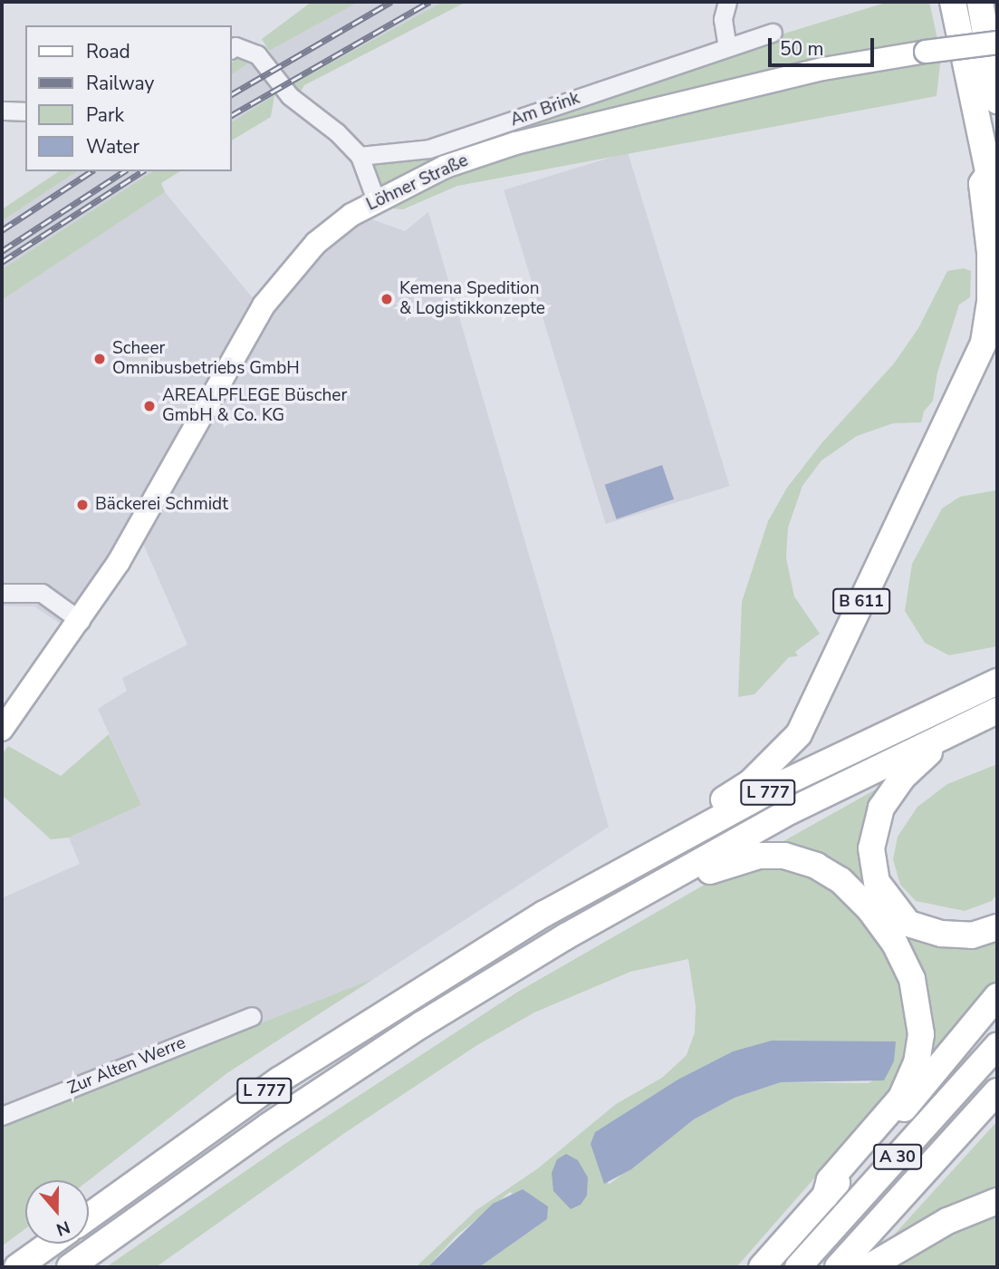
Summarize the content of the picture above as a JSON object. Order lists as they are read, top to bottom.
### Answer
{
  "streets": {
    "highway": ["B 611", "L 777", "A 30"],
    "main road": ["Löhner Straße"],
    "street": ["Am Brink", "Zur Alten Werre"]
  },
  "crossings": [
    ["B 611", "L 777"]
  ],
  "places": [
    "Kemena Spedition & Logistikkonzepte",
    "Scheer Omnibusbetriebs GmbH",
    "AREALPFLEGE Büscher GmbH & Co. KG",
    "Bäckerei Schmidt"
  ],
  "legend": [
    "Road",
    "Railway",
    "Park",
    "Water"
  ],
  "scale_bar": "50 m",
  "north": "bottom"
}
